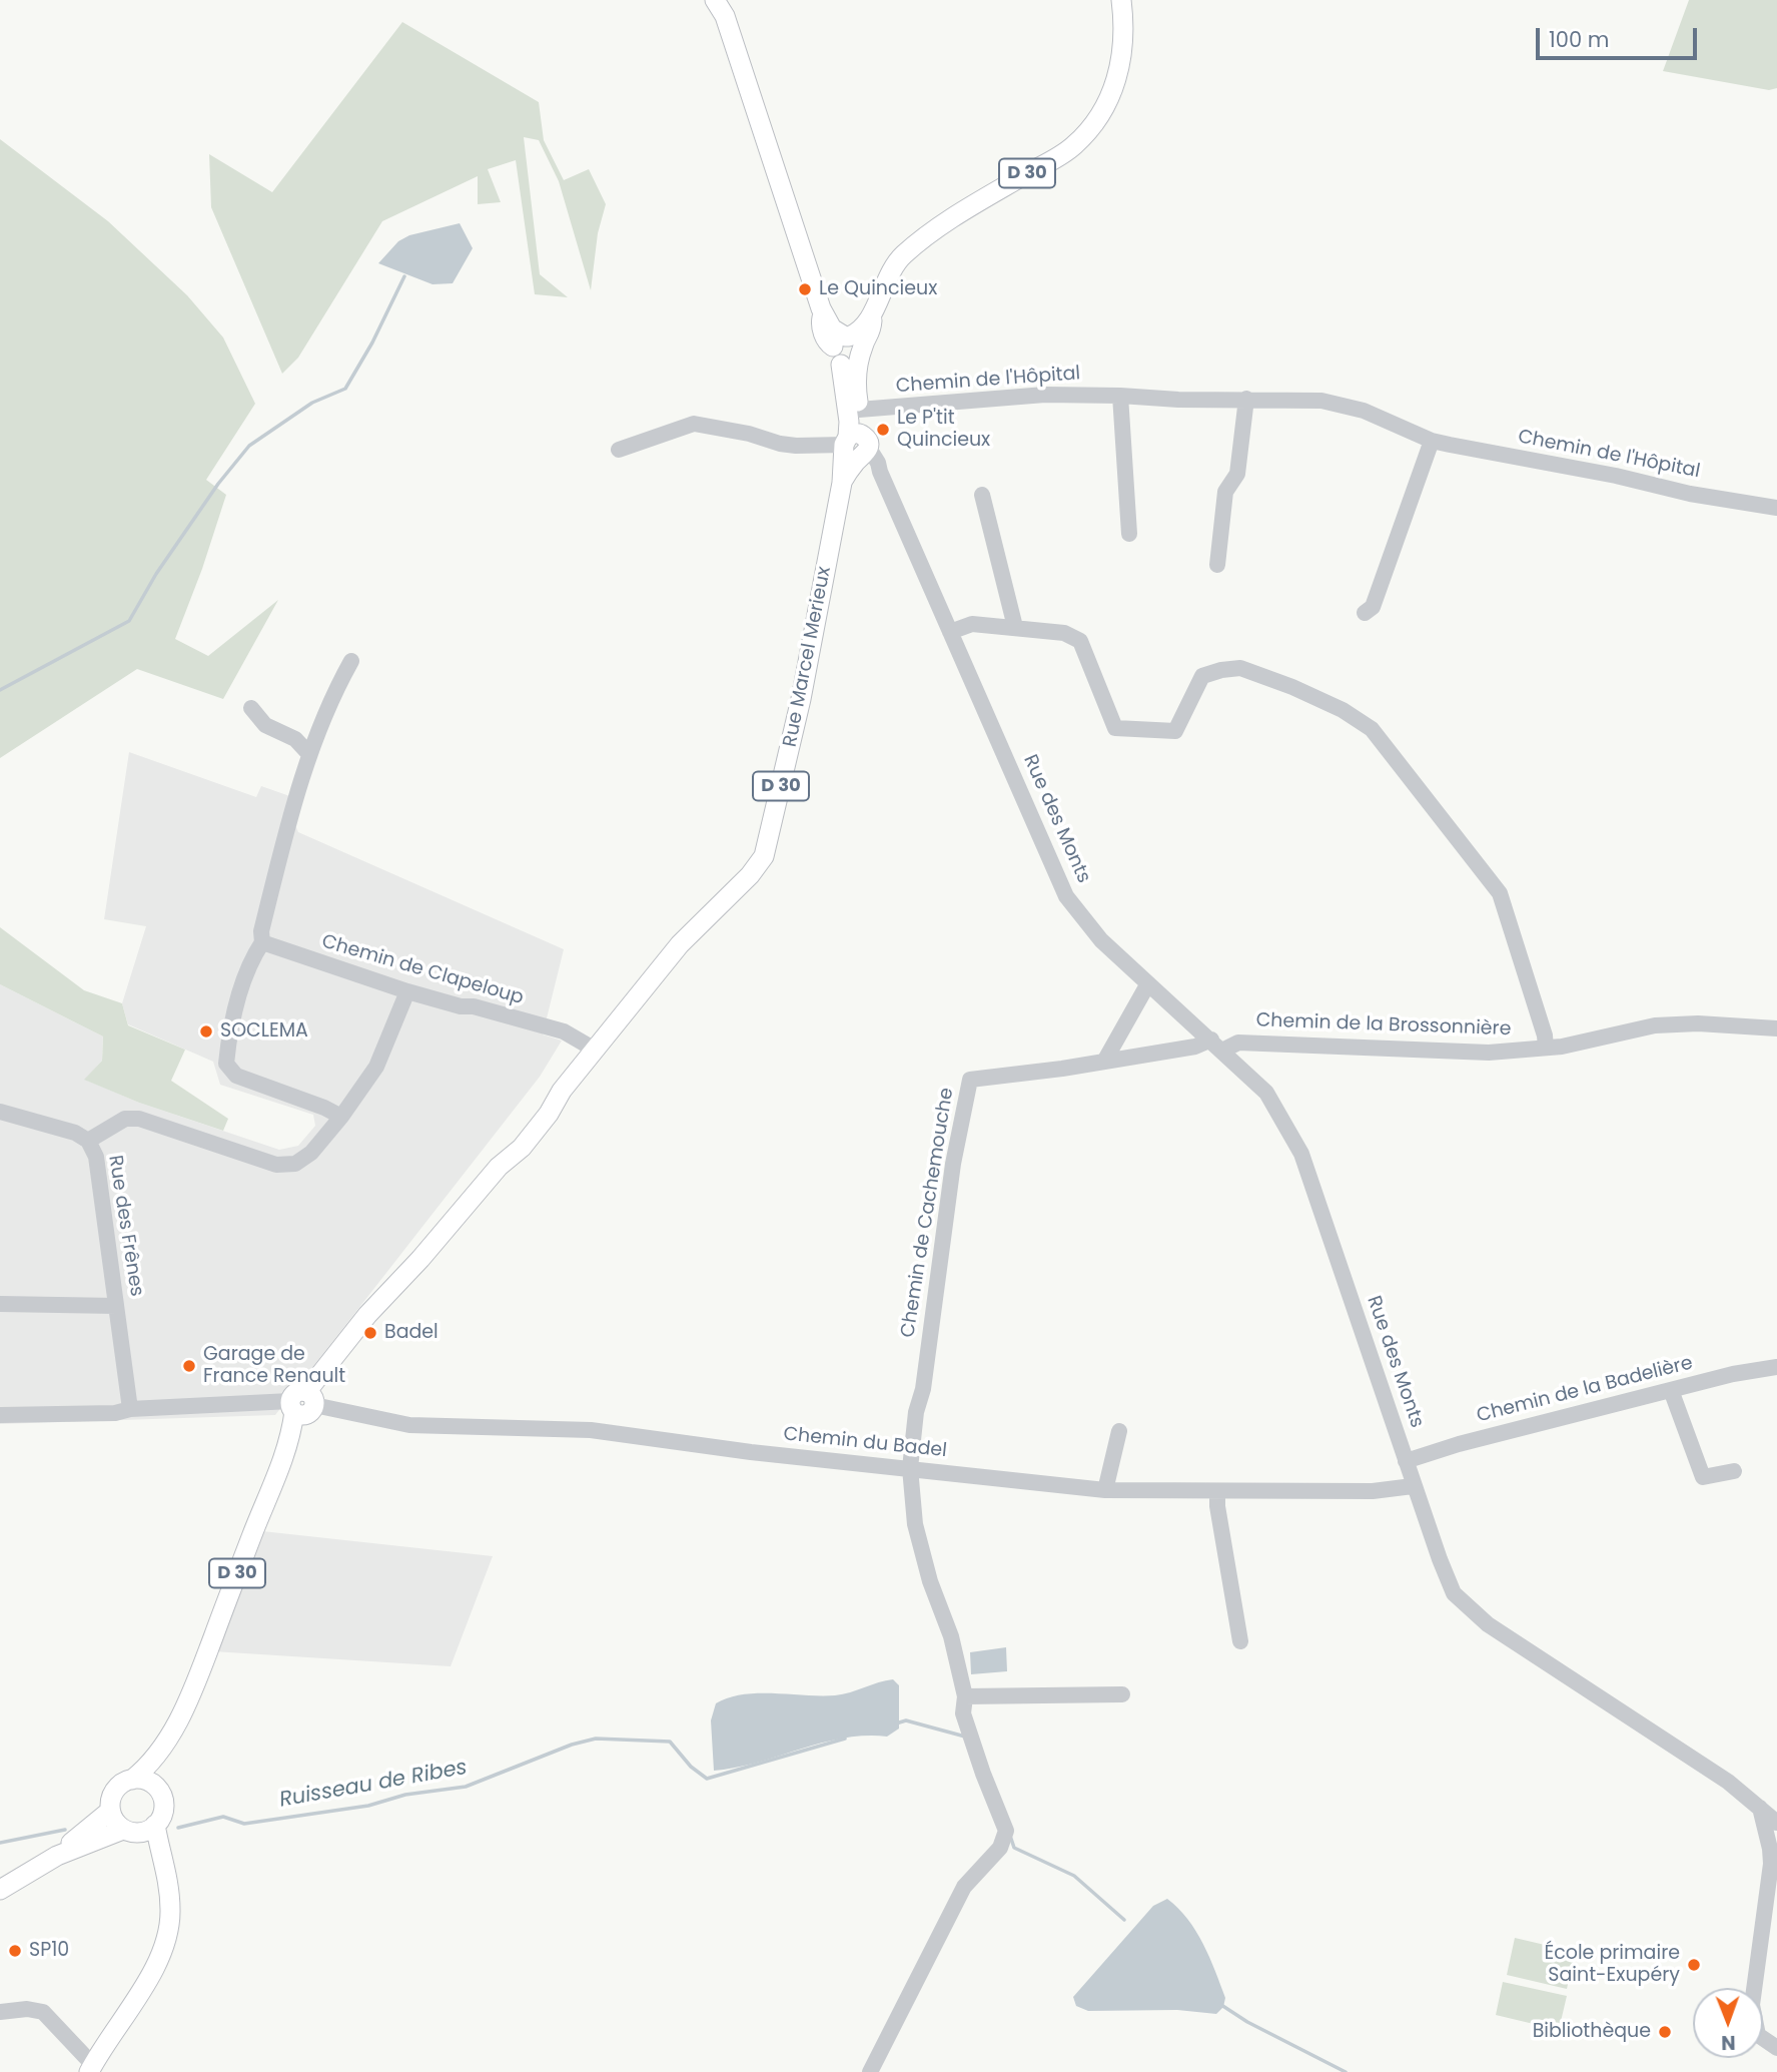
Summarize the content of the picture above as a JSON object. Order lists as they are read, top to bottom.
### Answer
{
  "streets": {
    "main road": ["D 30", "Rue Marcel Merieux"],
    "street": [
      "Chemin de l'Hôpital",
      "Rue des Monts",
      "Chemin de Clapeloup",
      "Chemin de la Brossonnière",
      "Chemin de Cachemouche",
      "Rue des Frênes",
      "Chemin de la Badelière",
      "Chemin du Badel"
    ]
  },
  "crossings": [
    ["D 30", "Rue Marcel Merieux"],
    ["Chemin de l'Hôpital", "Rue Marcel Merieux"],
    ["Rue Marcel Merieux", "Rue des Monts"],
    ["Rue Marcel Merieux", "Chemin de Clapeloup"],
    ["Rue Marcel Merieux", "Chemin du Badel"],
    ["Rue des Monts", "Chemin de la Brossonnière"],
    ["Rue des Monts", "Chemin de Cachemouche"],
    ["Rue des Monts", "Chemin de la Badelière"],
    ["Rue des Monts", "Chemin du Badel"],
    ["Chemin de la Brossonnière", "Chemin de Cachemouche"],
    ["Chemin de Cachemouche", "Chemin du Badel"],
    ["Rue des Frênes", "Chemin du Badel"]
  ],
  "water": ["Ruisseau de Ribes"],
  "places": [
    "Le Quincieux",
    "Le P'tit Quincieux",
    "SOCLEMA",
    "Badel",
    "Garage de France Renault",
    "SP10",
    "École primaire Saint-Exupéry",
    "Bibliothèque"
  ],
  "scale_bar": "100 m",
  "north": "bottom"
}
